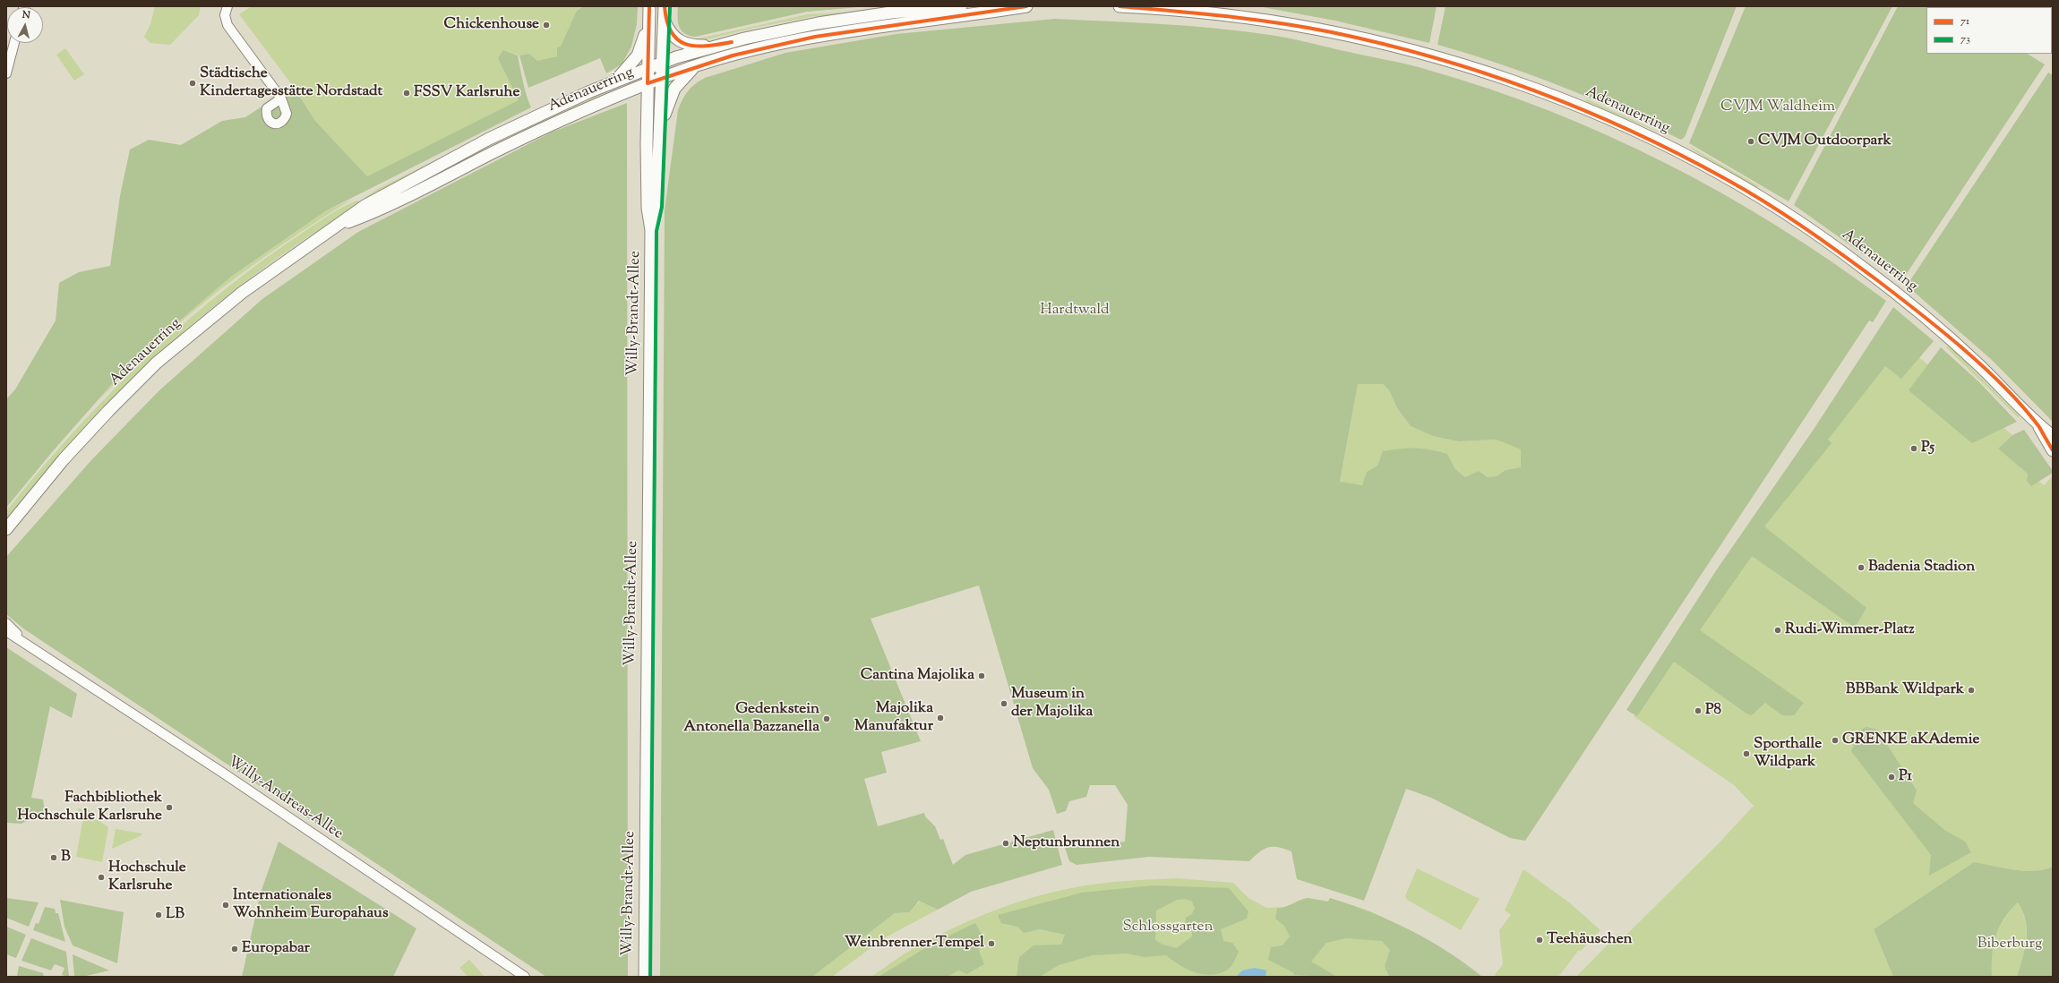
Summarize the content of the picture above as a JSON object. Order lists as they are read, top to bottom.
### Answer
{
  "streets": {
    "main road": ["Adenauerring", "Willy-Brandt-Allee"],
    "street": ["Willy-Andreas-Allee"]
  },
  "crossings": [
    ["Adenauerring", "Willy-Brandt-Allee"]
  ],
  "parks": [
    "CVJM Waldheim",
    "Hardtwald",
    "Schlossgarten",
    "Biberburg"
  ],
  "places": [
    "Chickenhouse",
    "Städtische Kindertagesstätte Nordstadt",
    "FSSV Karlsruhe",
    "CVJM Outdoorpark",
    "P5",
    "Badenia Stadion",
    "Rudi-Wimmer-Platz",
    "Cantina Majolika",
    "BBBank Wildpark",
    "Museum in der Majolika",
    "P8",
    "Majolika Manufaktur",
    "Gedenkstein Antonella Bazzanella",
    "GRENKE aKAdemie",
    "Sporthalle Wildpark",
    "P1",
    "Fachbibliothek Hochschule Karlsruhe",
    "Neptunbrunnen",
    "B",
    "Hochschule Karlsruhe",
    "Internationales Wohnheim Europahaus",
    "LB",
    "Teehäuschen",
    "Weinbrenner-Tempel",
    "Europabar"
  ],
  "lines": ["transit line 71", "transit line 73"],
  "legend": ["71", "73"],
  "north": "top"
}
